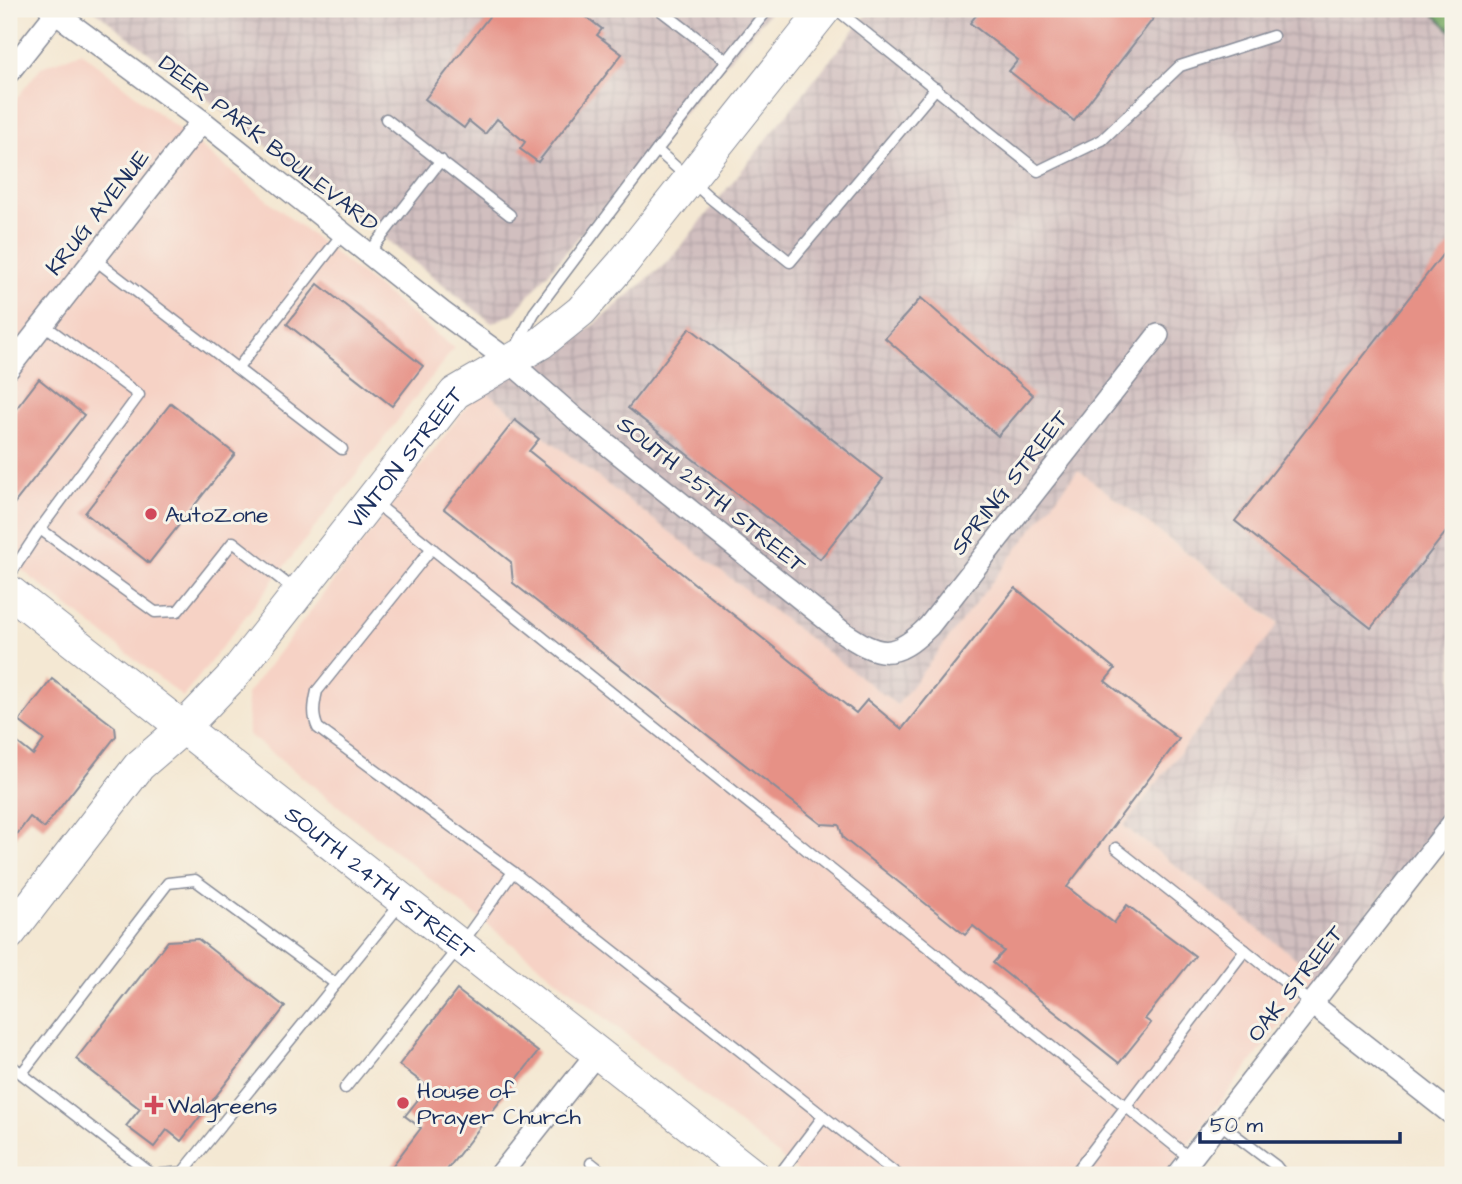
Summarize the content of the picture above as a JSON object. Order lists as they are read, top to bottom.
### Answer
{
  "streets": {
    "main road": ["VINTON STREET", "SOUTH 24TH STREET"],
    "street": [
      "DEER PARK BOULEVARD",
      "KRUG AVENUE",
      "SPRING STREET",
      "SOUTH 25TH STREET",
      "OAK STREET"
    ]
  },
  "crossings": [
    ["DEER PARK BOULEVARD", "KRUG AVENUE"],
    ["DEER PARK BOULEVARD", "VINTON STREET"],
    ["DEER PARK BOULEVARD", "SOUTH 25TH STREET"],
    ["VINTON STREET", "SOUTH 25TH STREET"],
    ["VINTON STREET", "SOUTH 24TH STREET"],
    ["SPRING STREET", "SOUTH 25TH STREET"]
  ],
  "places": {
    "other": ["AutoZone", "House of Prayer Church"],
    "health": ["Walgreens"]
  },
  "scale_bar": "50 m"
}
